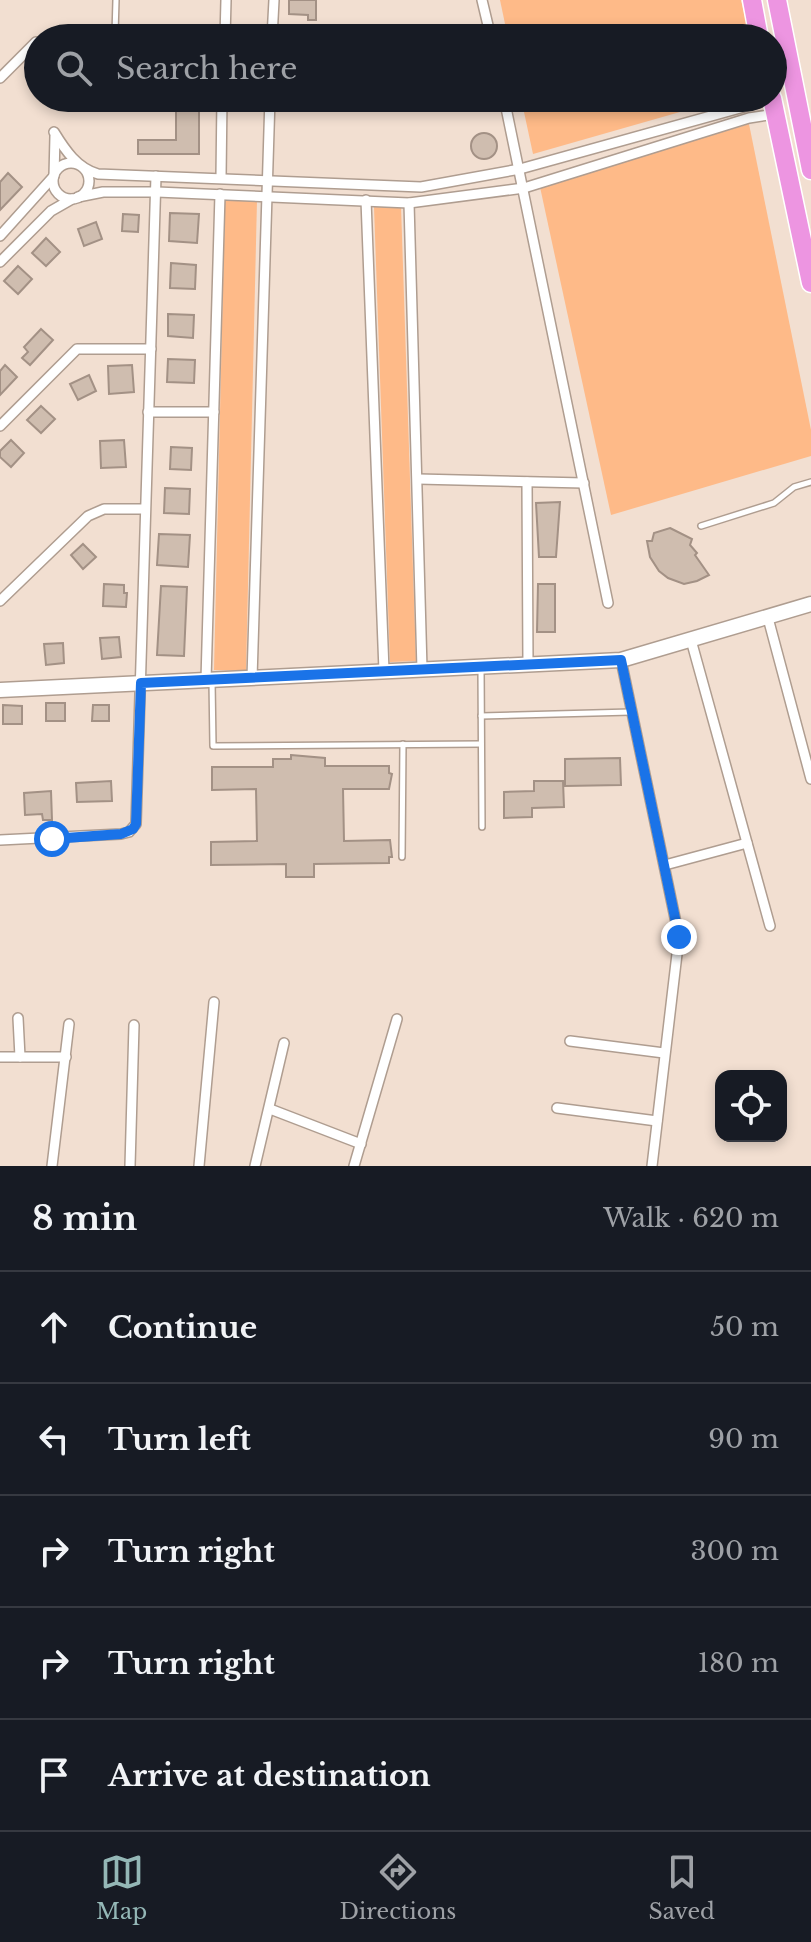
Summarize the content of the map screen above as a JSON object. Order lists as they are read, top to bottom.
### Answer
{
  "page": {
    "search": "Search here",
    "heading": ["8 min", "Walk · 620 m"],
    "list": [
      ["Continue", "50 m"],
      ["Turn left", "90 m"],
      ["Turn right", "300 m"],
      ["Turn right", "180 m"],
      "Arrive at destination"
    ],
    "nav": ["Map", "Directions", "Saved"]
  }
}
